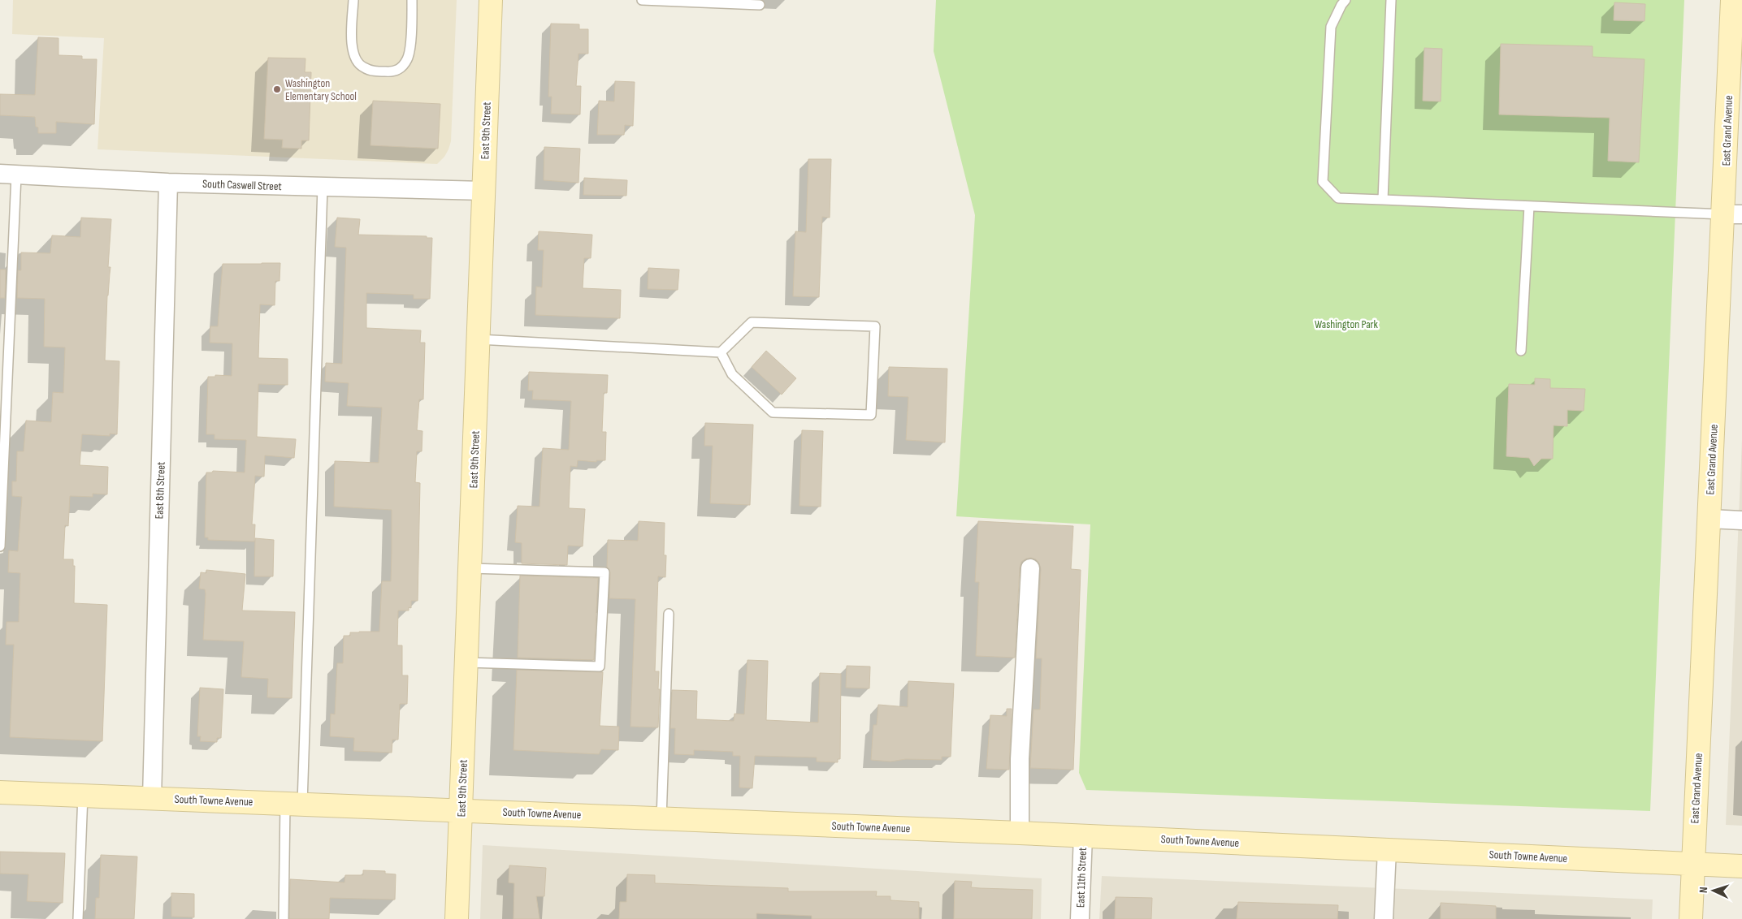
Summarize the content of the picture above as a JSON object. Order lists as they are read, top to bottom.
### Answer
{
  "streets": {
    "street": [
      "East 9th Street",
      "East Grand Avenue",
      "South Caswell Street",
      "East 8th Street",
      "South Towne Avenue",
      "East 11th Street"
    ]
  },
  "crossings": [
    ["East 9th Street", "South Caswell Street"],
    ["East 9th Street", "South Towne Avenue"],
    ["East Grand Avenue", "South Towne Avenue"],
    ["South Caswell Street", "East 8th Street"],
    ["East 8th Street", "South Towne Avenue"],
    ["South Towne Avenue", "East 11th Street"]
  ],
  "parks": ["Washington Park"],
  "places": ["Washington Elementary School"],
  "north": "left"
}
